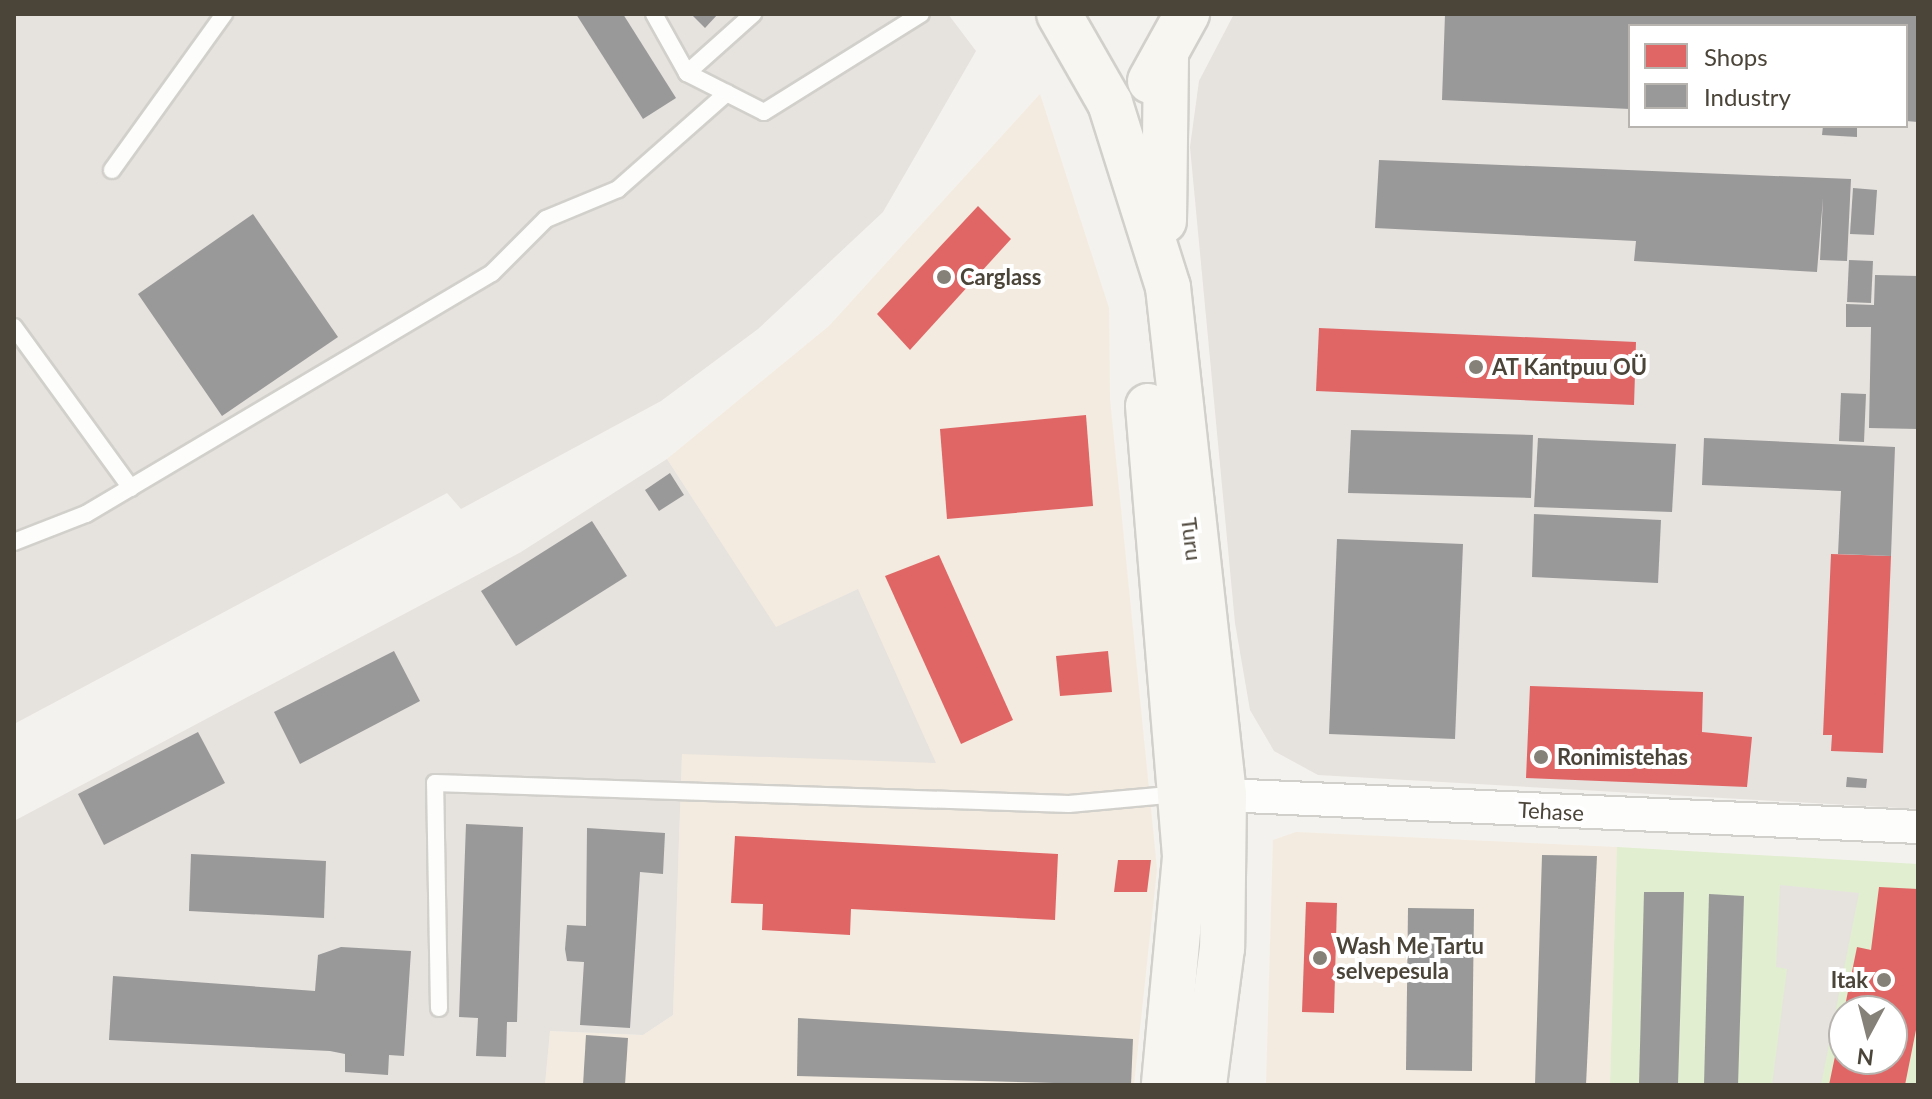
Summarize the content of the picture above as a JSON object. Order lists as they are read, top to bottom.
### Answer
{
  "streets": {
    "main road": ["Turu"],
    "street": ["Tehase"]
  },
  "crossings": [
    ["Turu", "Tehase"]
  ],
  "places": [
    "Carglass",
    "AT Kantpuu OÜ",
    "Ronimistehas",
    "Wash Me Tartu selvepesula",
    "Itak"
  ],
  "legend": ["Shops", "Industry"],
  "north": "bottom"
}
